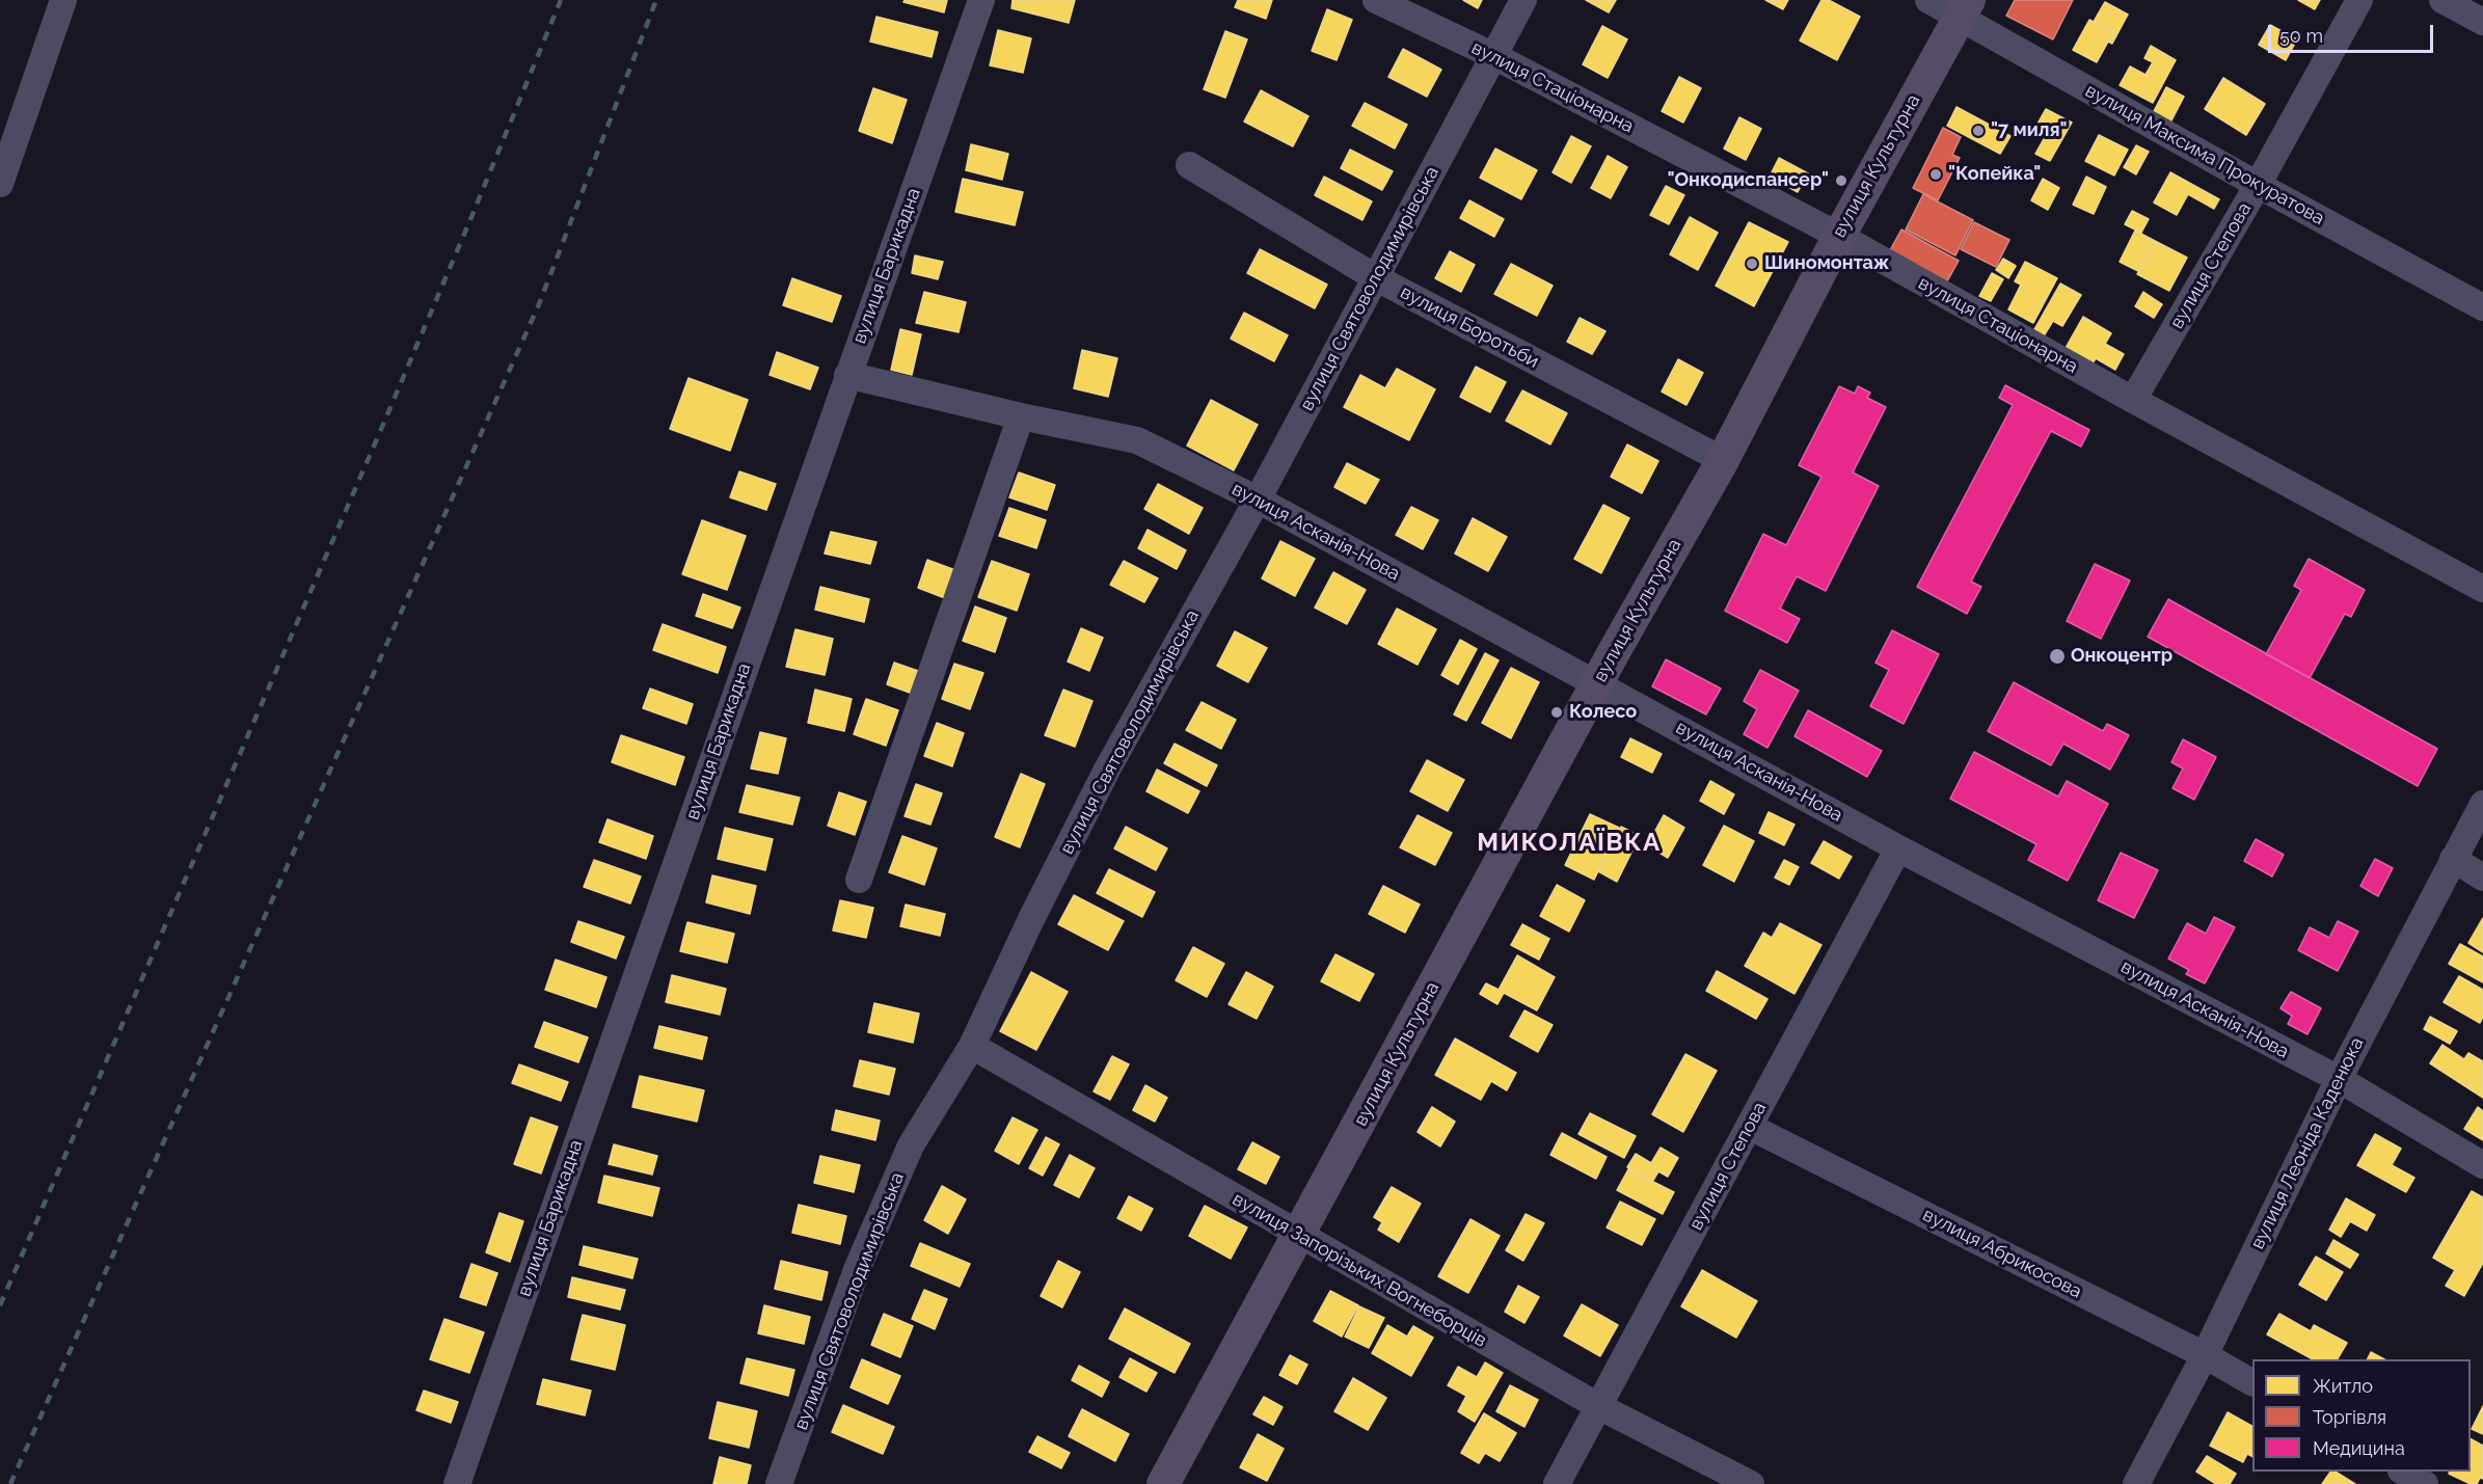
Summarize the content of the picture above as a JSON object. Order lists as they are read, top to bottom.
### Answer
{
  "streets": {
    "main road": ["вулиця Культурна"],
    "street": [
      "вулиця Стаціонарна",
      "вулиця Максима Прокуратова",
      "вулиця Барикадна",
      "вулиця Степова",
      "вулиця Святоволодимирівська",
      "вулиця Боротьби",
      "вулиця Асканія-Нова",
      "вулиця Леоніда Каденюка",
      "вулиця Абрикосова",
      "вулиця Запорізьких Вогнеборців"
    ]
  },
  "crossings": [
    ["вулиця Стаціонарна", "вулиця Культурна"],
    ["вулиця Стаціонарна", "вулиця Степова"],
    ["вулиця Стаціонарна", "вулиця Святоволодимирівська"],
    ["вулиця Максима Прокуратова", "вулиця Культурна"],
    ["вулиця Максима Прокуратова", "вулиця Степова"],
    ["вулиця Культурна", "вулиця Боротьби"],
    ["вулиця Культурна", "вулиця Асканія-Нова"],
    ["вулиця Культурна", "вулиця Запорізьких Вогнеборців"],
    ["вулиця Барикадна", "вулиця Асканія-Нова"],
    ["вулиця Степова", "вулиця Асканія-Нова"],
    ["вулиця Степова", "вулиця Абрикосова"],
    ["вулиця Степова", "вулиця Запорізьких Вогнеборців"],
    ["вулиця Святоволодимирівська", "вулиця Боротьби"],
    ["вулиця Святоволодимирівська", "вулиця Асканія-Нова"],
    ["вулиця Святоволодимирівська", "вулиця Запорізьких Вогнеборців"],
    ["вулиця Асканія-Нова", "вулиця Леоніда Каденюка"],
    ["вулиця Леоніда Каденюка", "вулиця Абрикосова"]
  ],
  "districts": ["МИКОЛАЇВКА"],
  "places": [
    "\"7 миля\"",
    "\"Копейка\"",
    "\"Онкодиспансер\"",
    "Шиномонтаж",
    "Онкоцентр",
    "Колесо"
  ],
  "legend": ["Житло", "Торгівля", "Медицина"],
  "scale_bar": "50 m"
}
